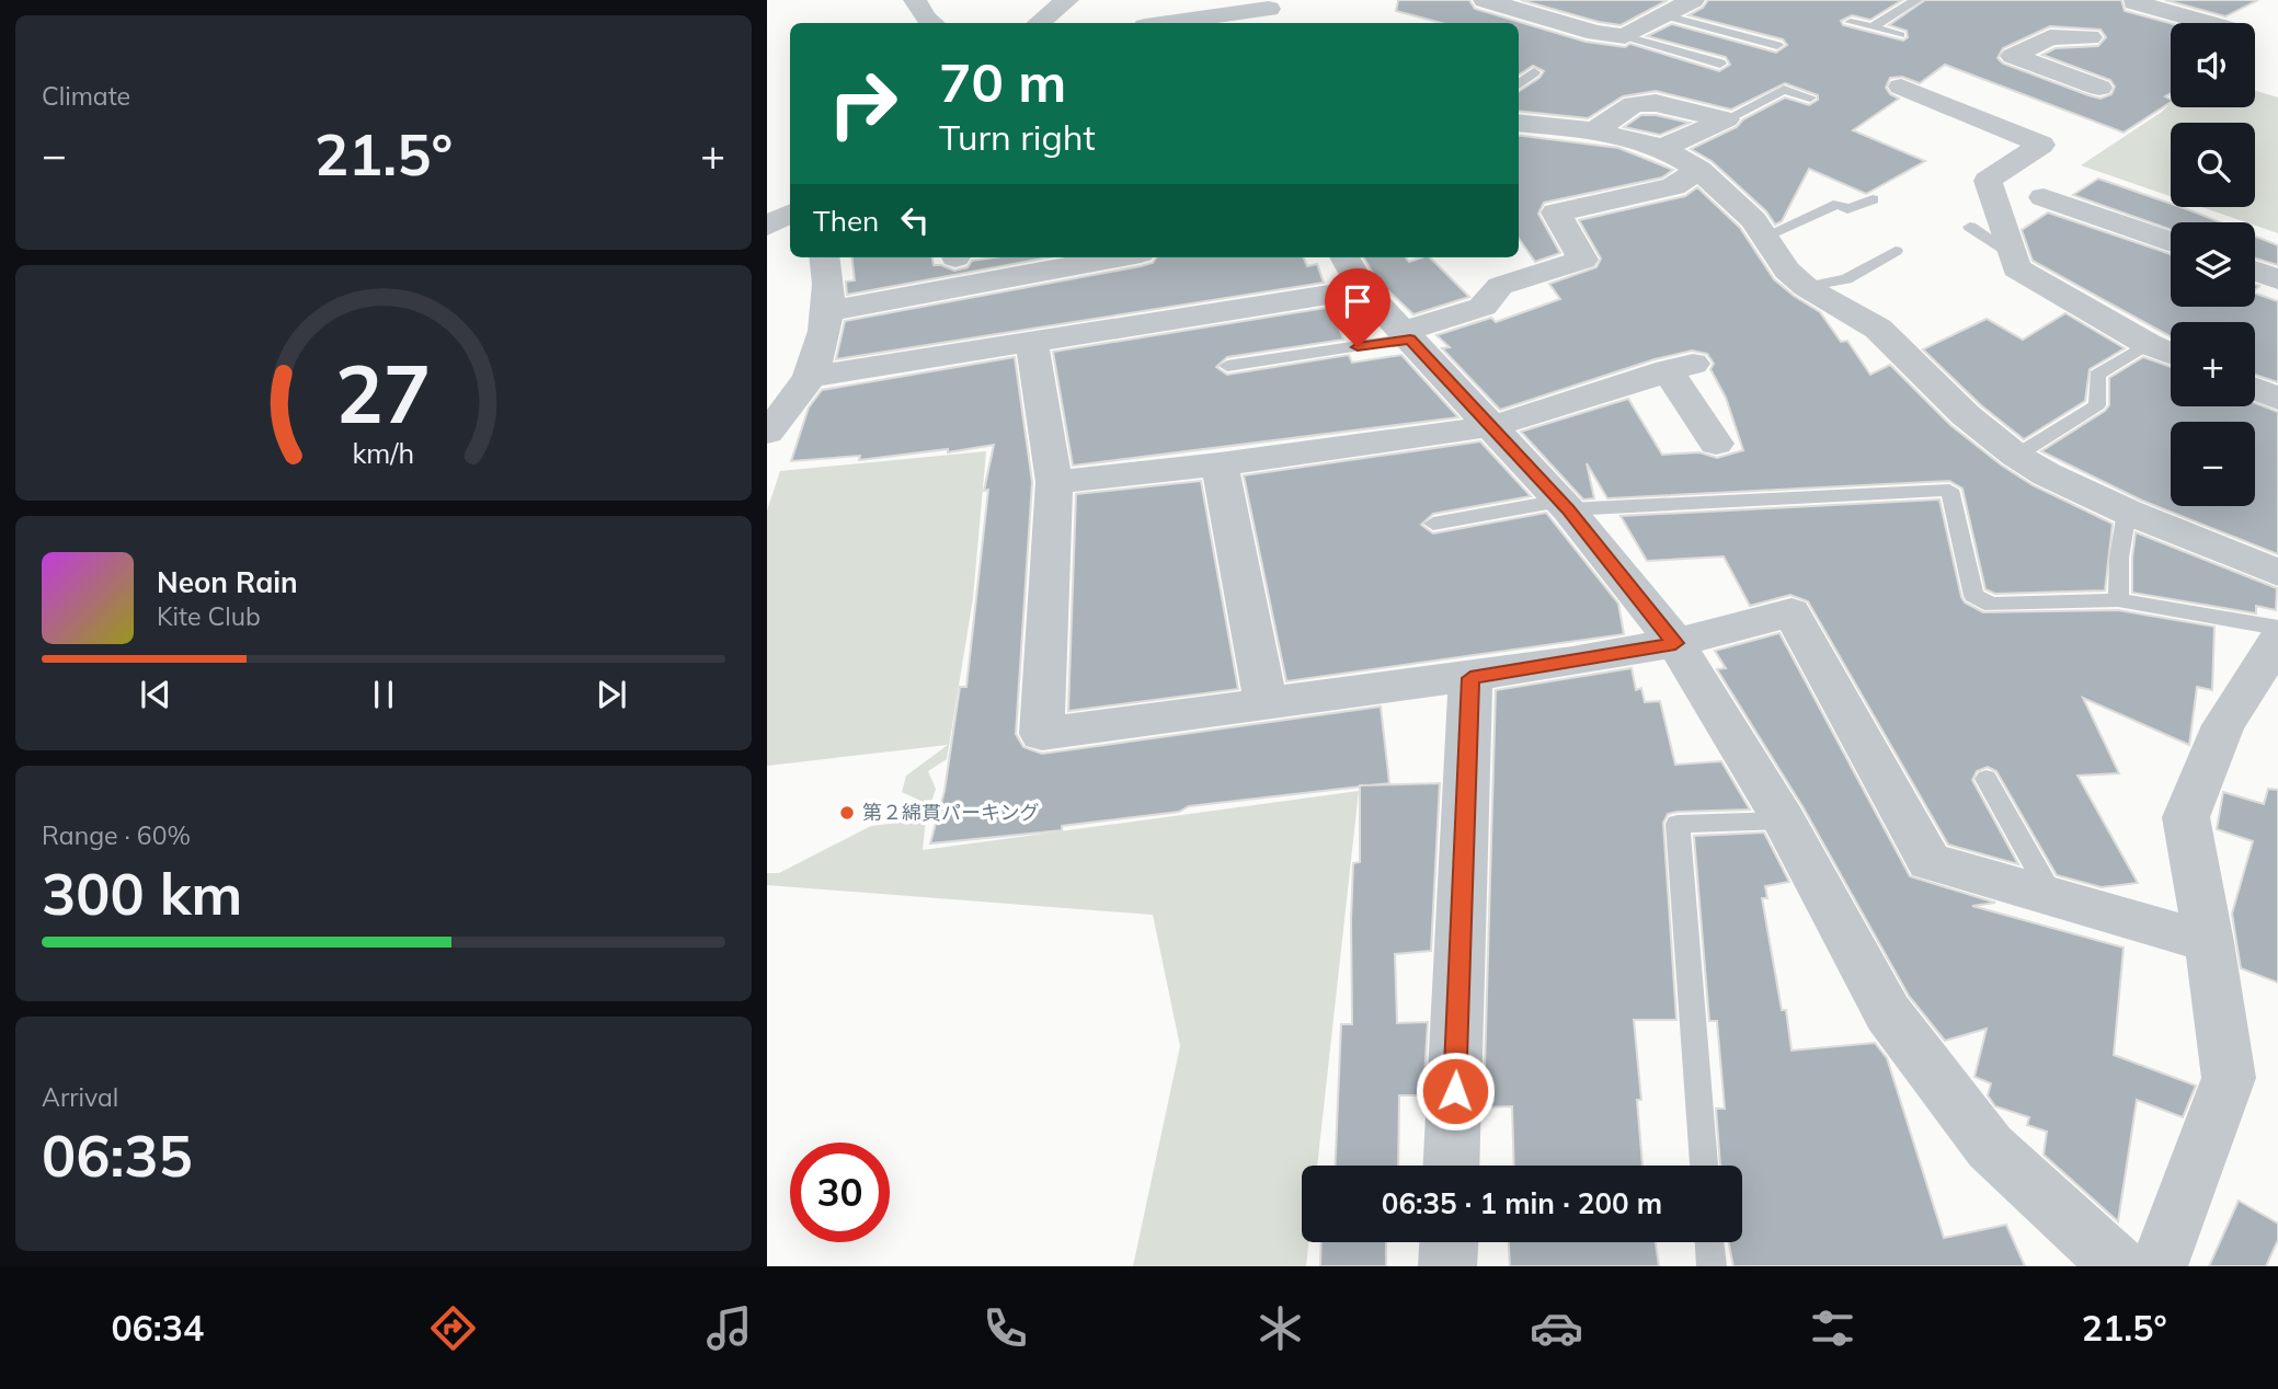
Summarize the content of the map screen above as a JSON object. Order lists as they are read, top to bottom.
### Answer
{
  "places": ["第２綿貫パーキング"],
  "page": {
    "tile": [
      "Climate",
      ["Range · 60%", "300 km"],
      ["Arrival", "06:35"]
    ],
    "map_buttons": ["+", "−"],
    "turn": ["70 m", "Turn right"],
    "heat": ["−", "21.5°", "+"],
    "then": "Then",
    "song": ["Neon Rain", "Kite Club"],
    "limit": "30",
    "trip": "06:35 · 1 min · 200 m",
    "tabs": ["06:34", "21.5°"],
    "gauge": ["27", "km/h"]
  }
}
